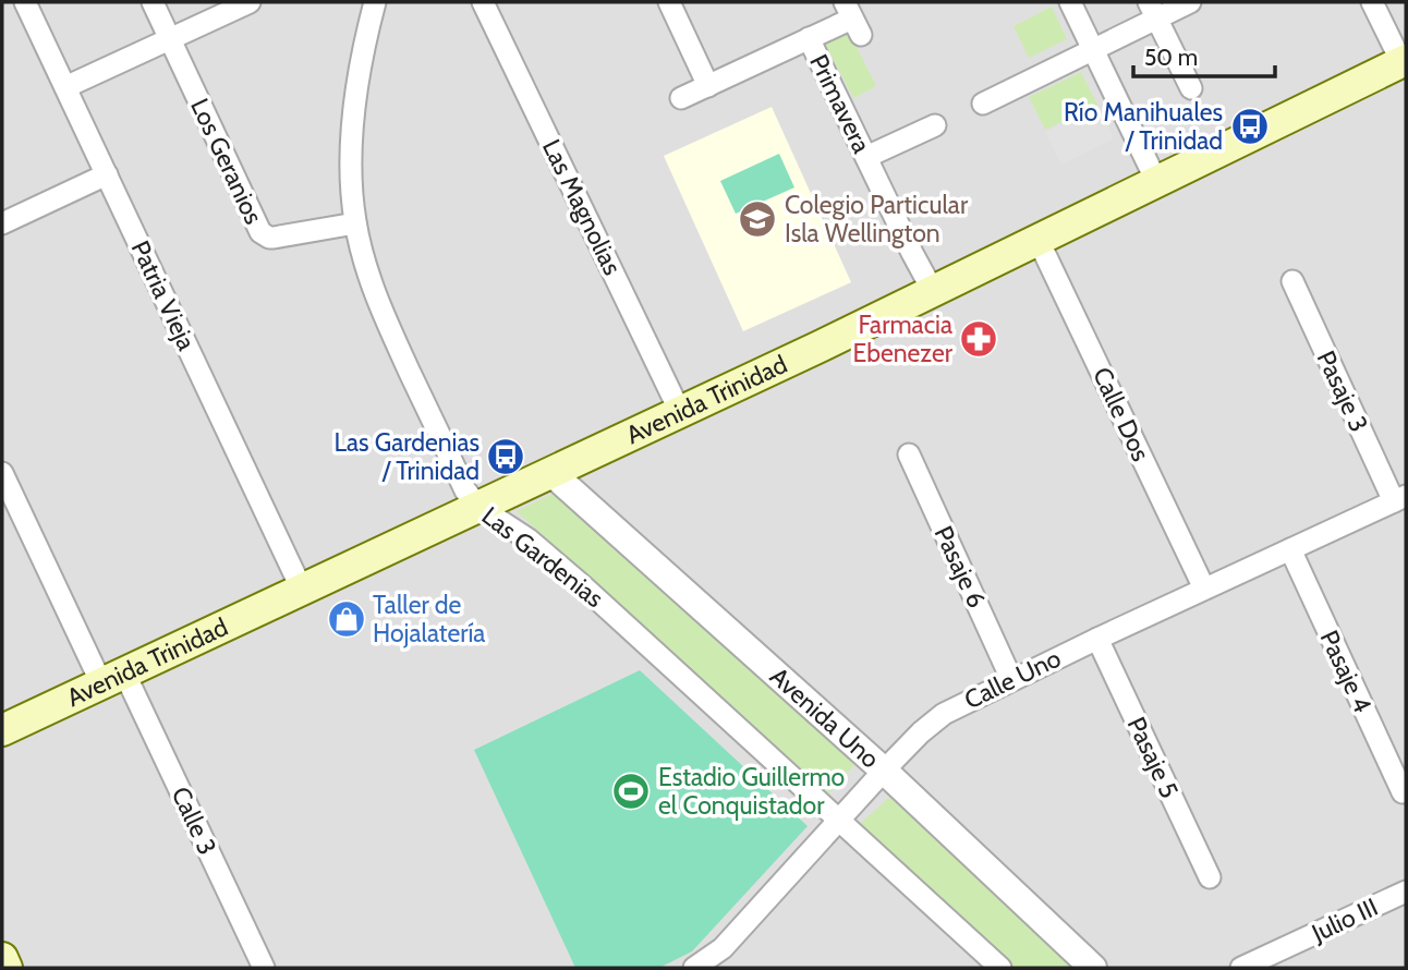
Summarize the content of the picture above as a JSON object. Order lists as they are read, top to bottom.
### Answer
{
  "streets": {
    "main road": ["Avenida Trinidad"],
    "street": [
      "Primavera",
      "Los Geranios",
      "Las Magnolias",
      "Patria Vieja",
      "Pasaje 3",
      "Calle Dos",
      "Las Gardenias",
      "Pasaje 6",
      "Pasaje 4",
      "Calle Uno",
      "Avenida Uno",
      "Pasaje 5",
      "Calle 3",
      "Julio III"
    ]
  },
  "crossings": [
    ["Primavera", "Avenida Trinidad"],
    ["Los Geranios", "Las Gardenias"],
    ["Las Magnolias", "Avenida Trinidad"],
    ["Patria Vieja", "Avenida Trinidad"],
    ["Pasaje 3", "Calle Uno"],
    ["Avenida Trinidad", "Calle Dos"],
    ["Avenida Trinidad", "Las Gardenias"],
    ["Avenida Trinidad", "Avenida Uno"],
    ["Avenida Trinidad", "Calle 3"],
    ["Calle Dos", "Calle Uno"],
    ["Las Gardenias", "Calle Uno"],
    ["Pasaje 6", "Calle Uno"],
    ["Pasaje 4", "Calle Uno"],
    ["Calle Uno", "Avenida Uno"],
    ["Calle Uno", "Pasaje 5"]
  ],
  "places": {
    "bus stop": ["Río Manihuales / Trinidad", "Las Gardenias / Trinidad"],
    "school or university": ["Colegio Particular Isla Wellington"],
    "pharmacy": ["Farmacia Ebenezer"],
    "shop": ["Taller de Hojalatería"],
    "sports": ["Estadio Guillermo el Conquistador"]
  },
  "scale_bar": "50 m"
}
